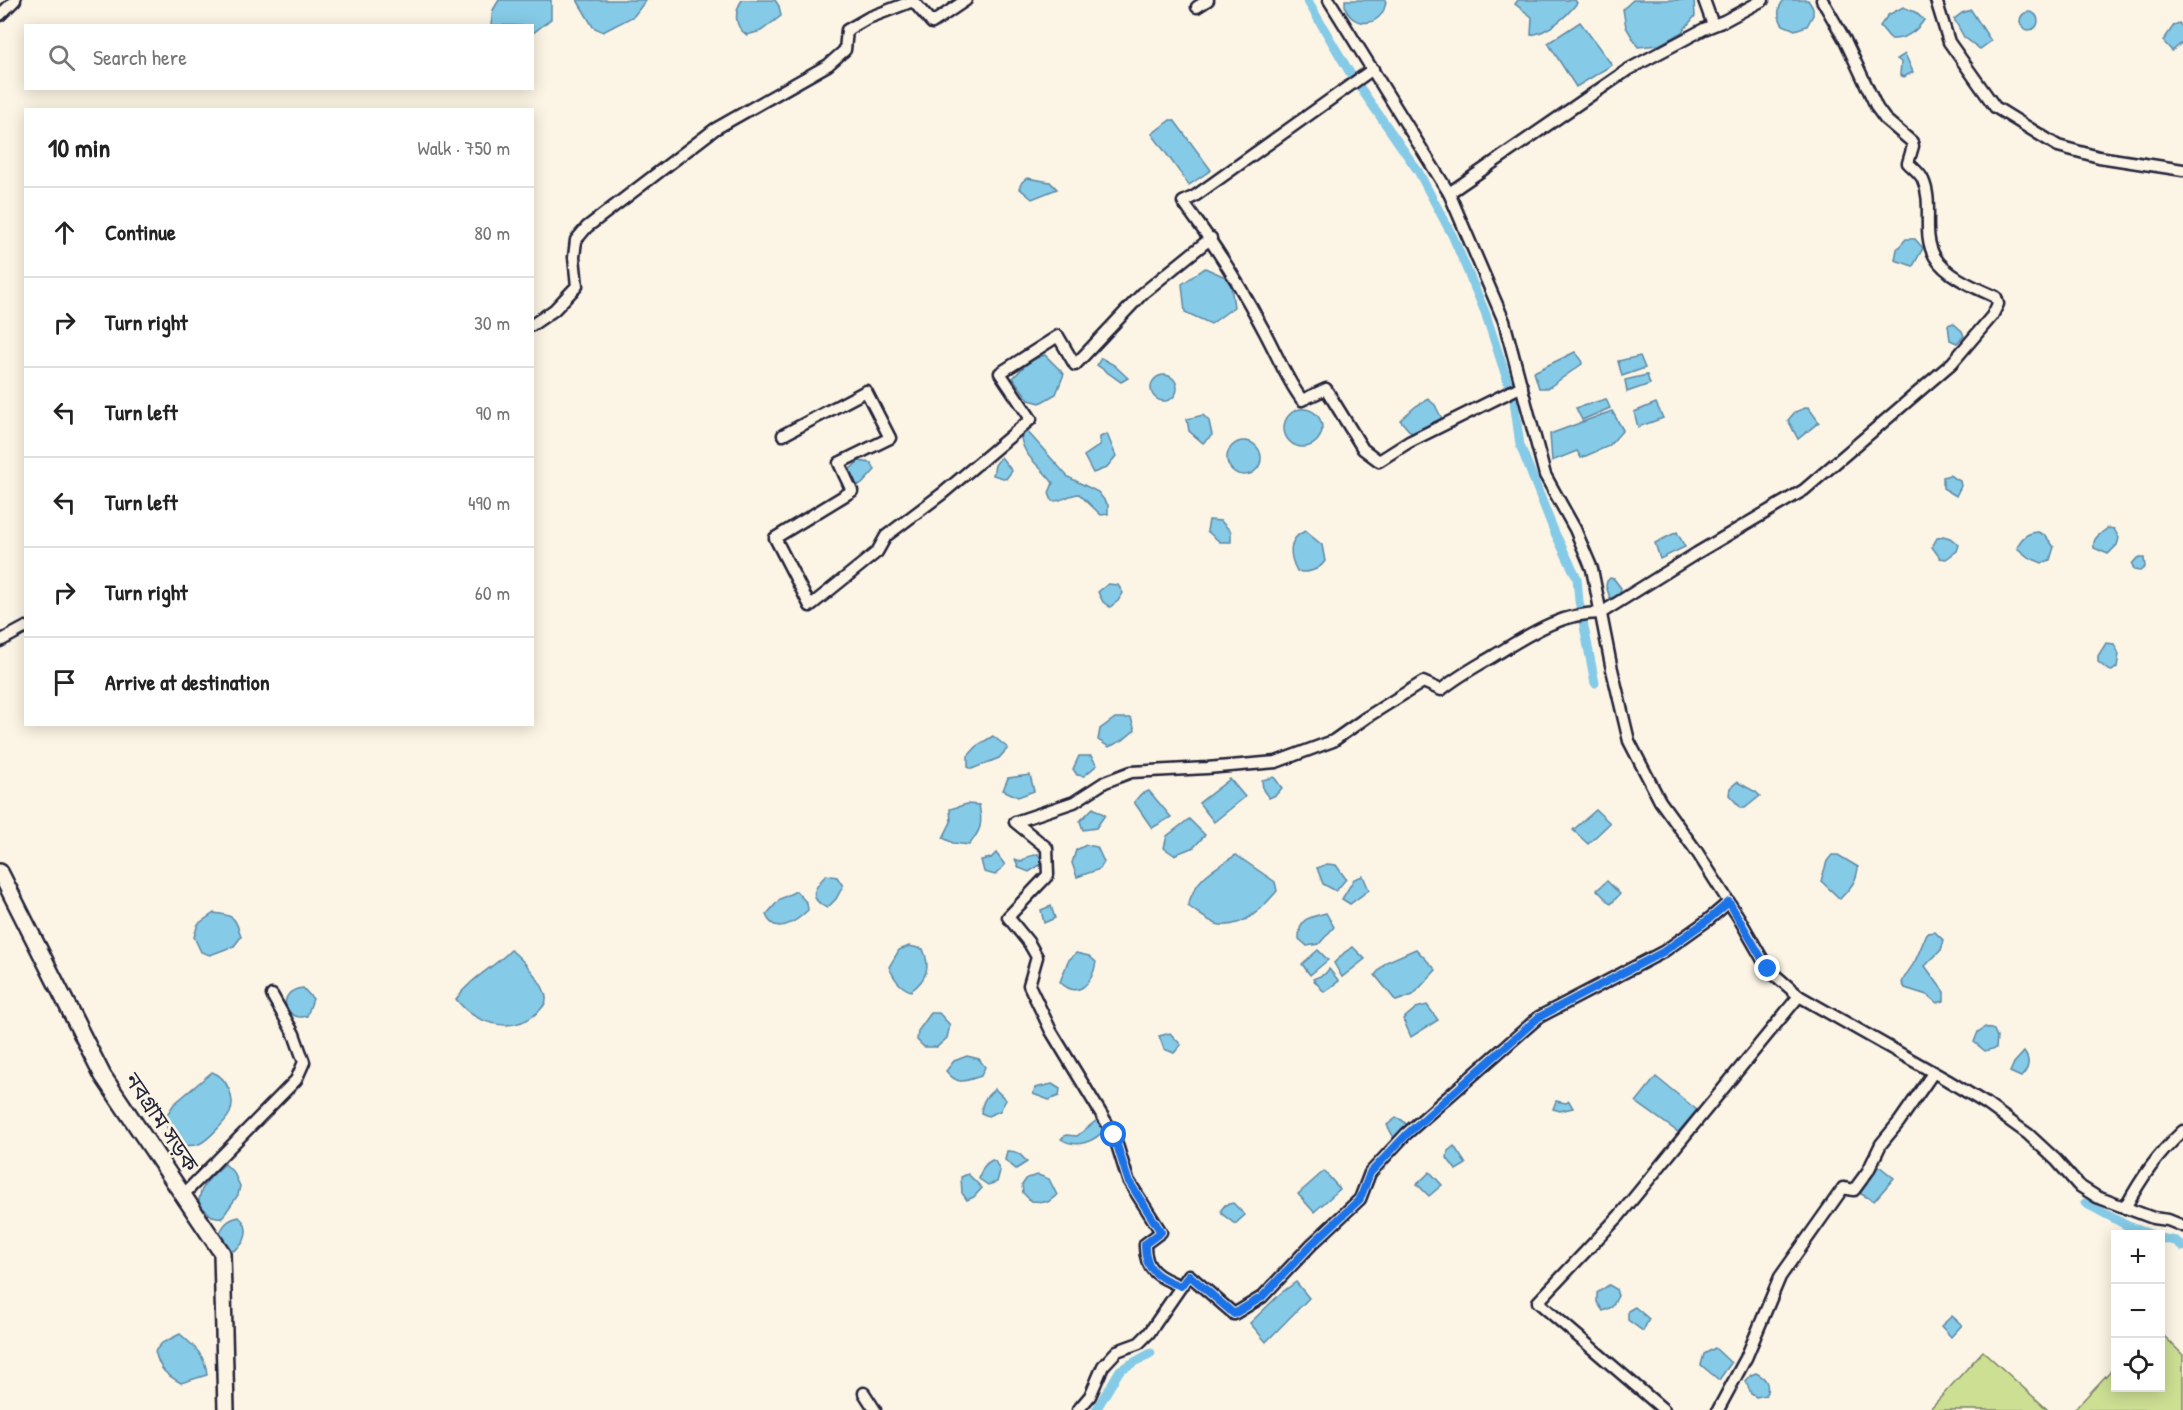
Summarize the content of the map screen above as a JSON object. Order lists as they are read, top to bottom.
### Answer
{
  "streets": {
    "main road": ["নবগ্রাম সড়ক"]
  },
  "page": {
    "search": "Search here",
    "heading": ["10 min", "Walk · 750 m"],
    "list": [
      ["Continue", "80 m"],
      ["Turn right", "30 m"],
      ["Turn left", "90 m"],
      ["Turn left", "490 m"],
      ["Turn right", "60 m"],
      "Arrive at destination"
    ],
    "map_buttons": ["+", "−"]
  }
}
